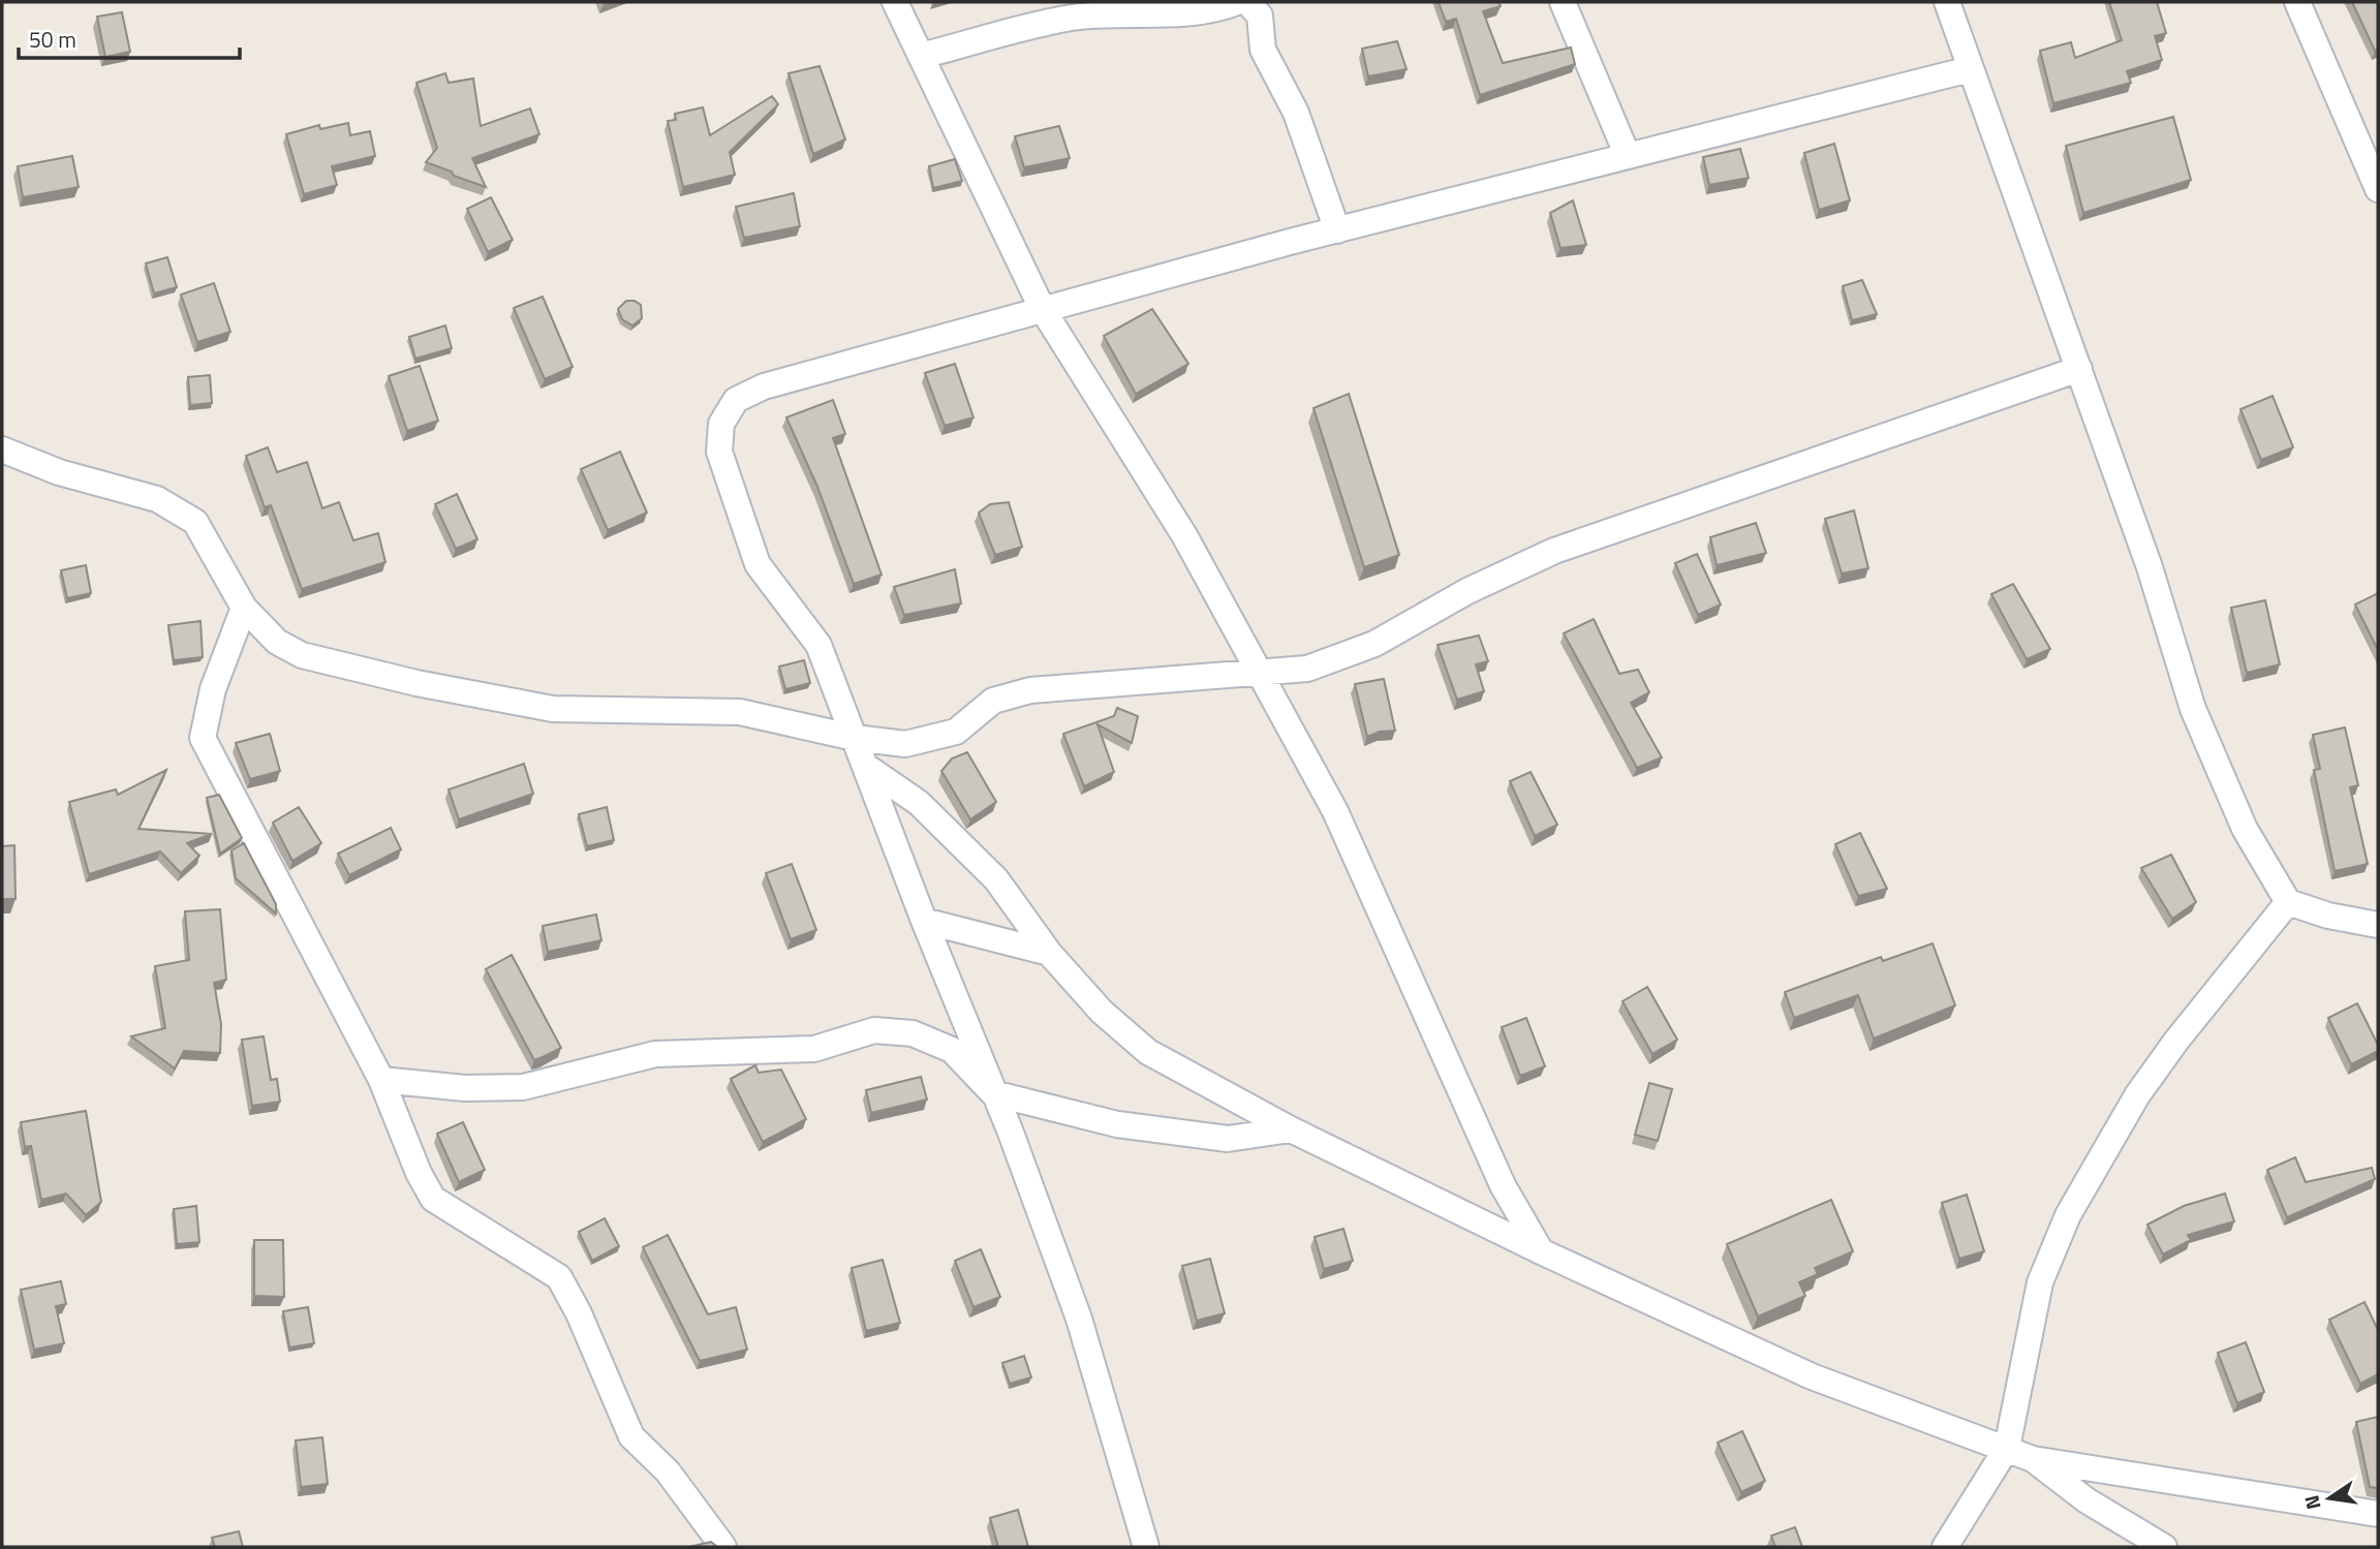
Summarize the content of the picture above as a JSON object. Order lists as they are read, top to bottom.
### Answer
{
  "scale_bar": "50 m",
  "north": "left"
}
